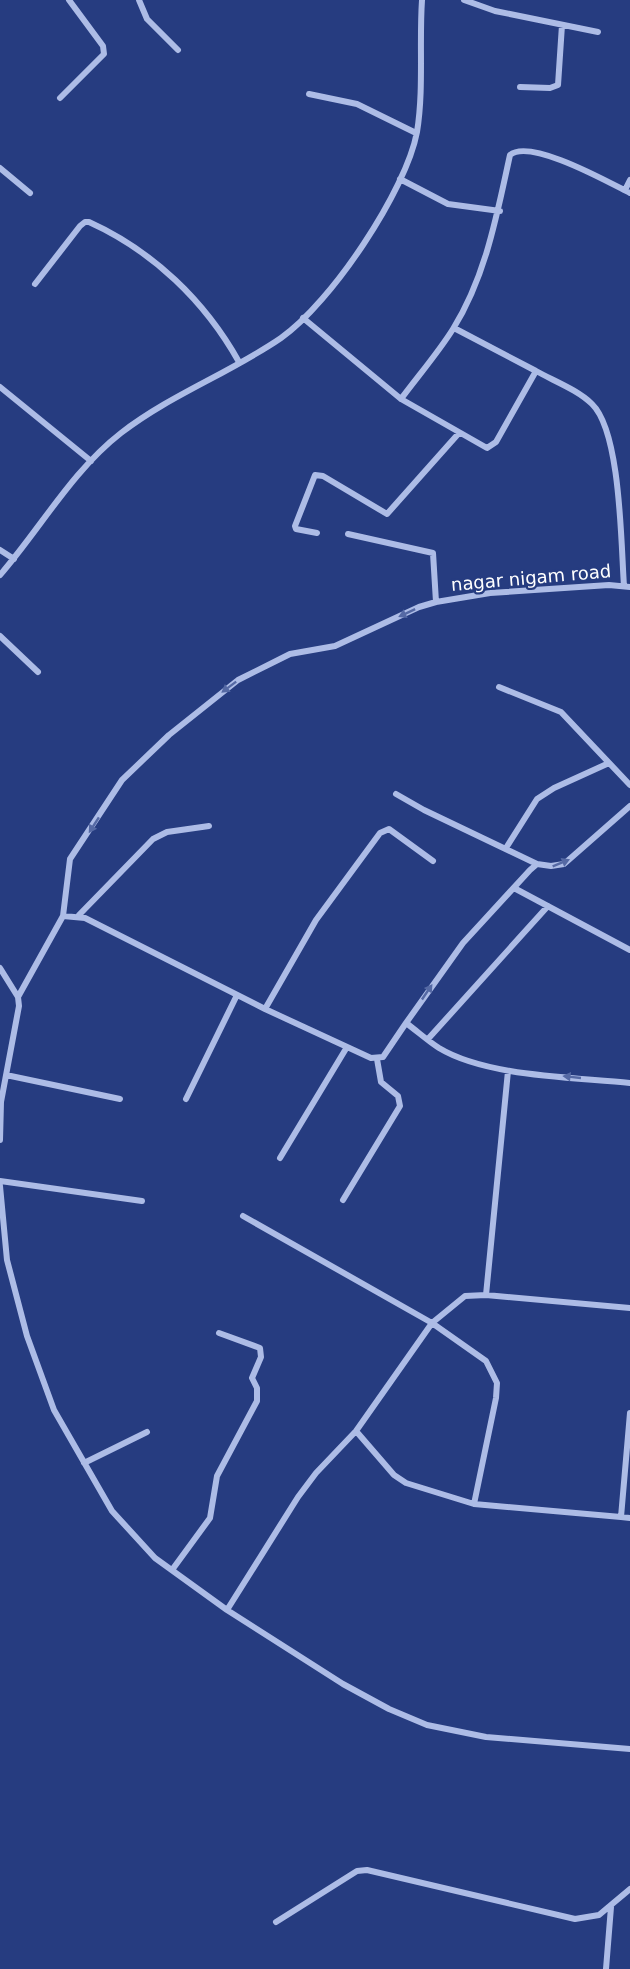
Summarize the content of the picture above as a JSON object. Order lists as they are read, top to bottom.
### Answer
{
  "streets": {
    "street": ["nagar nigam road"]
  },
  "one_way": ["nagar nigam road"]
}
